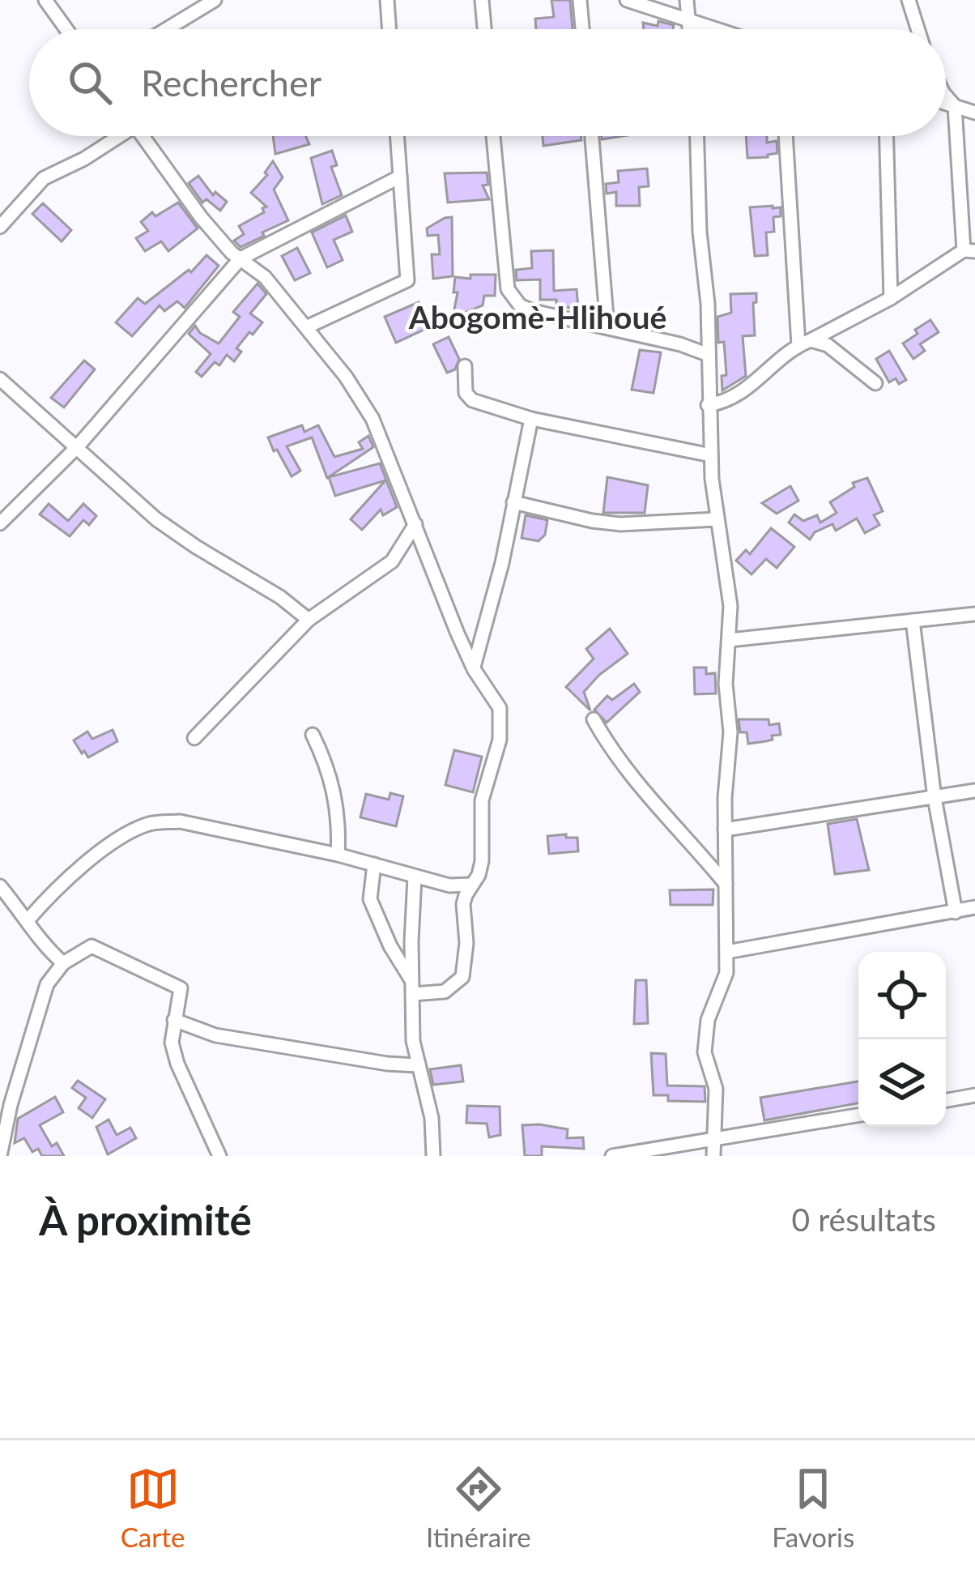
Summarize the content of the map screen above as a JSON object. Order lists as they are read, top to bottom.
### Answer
{
  "districts": ["Abogomè-Hlihoué"],
  "page": {
    "search": "Rechercher",
    "heading": ["À proximité", "0 résultats"],
    "nav": ["Carte", "Itinéraire", "Favoris"]
  }
}
